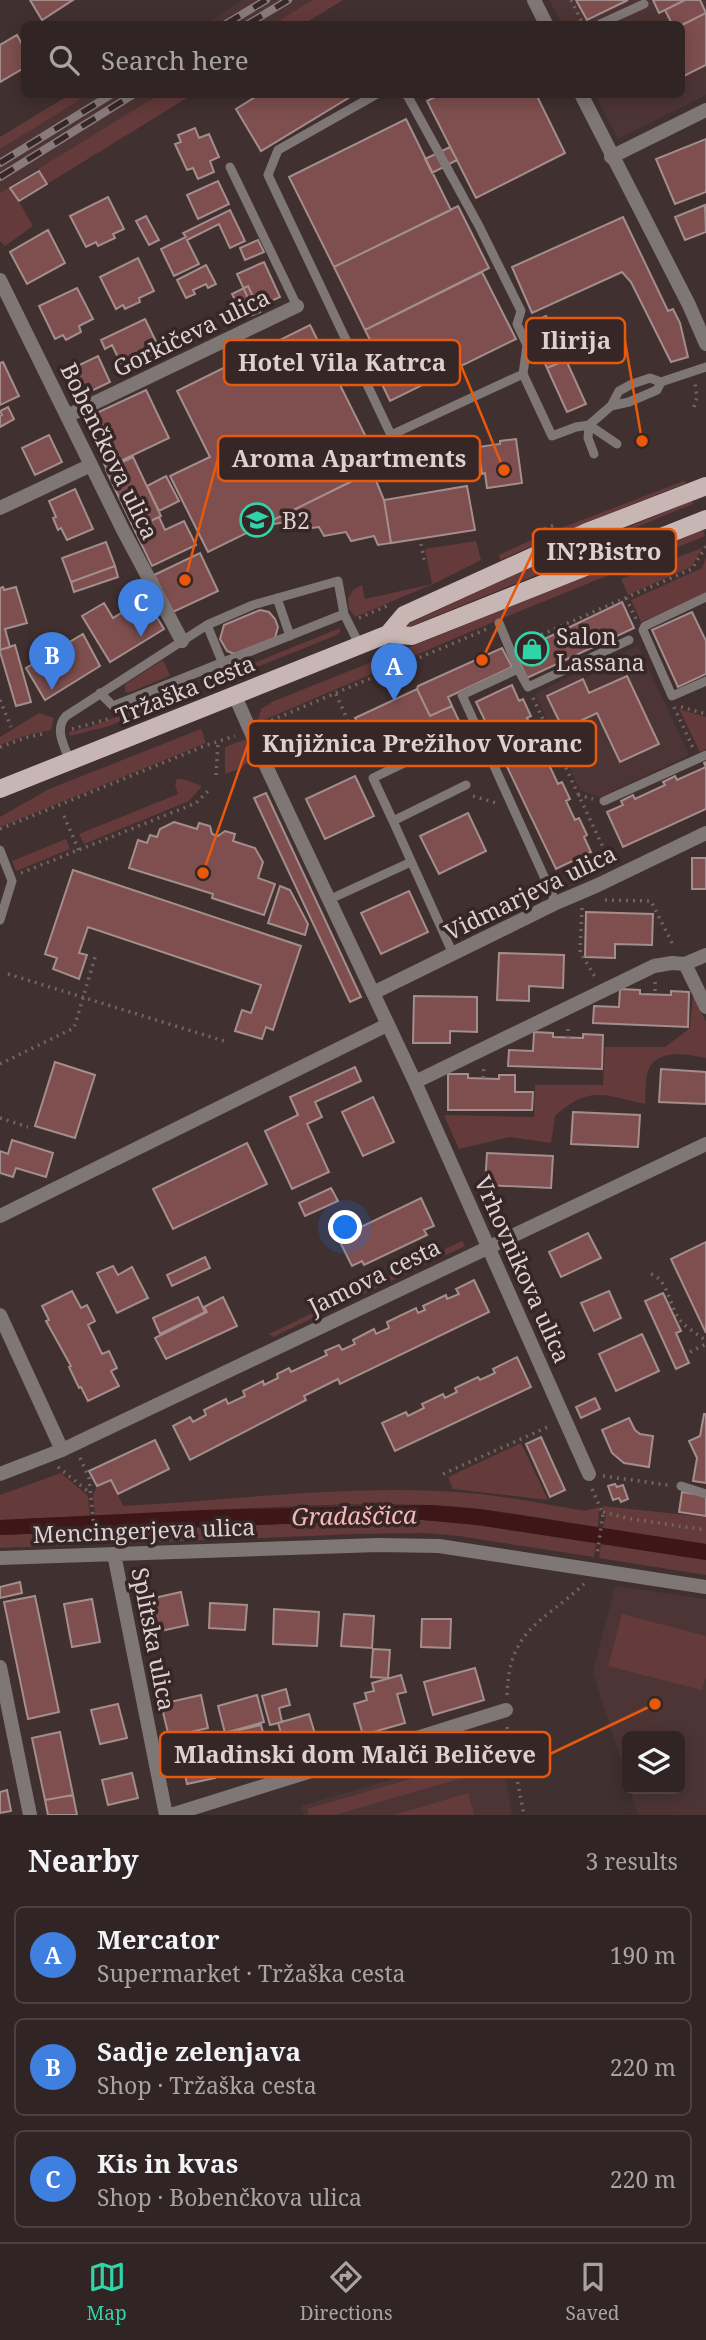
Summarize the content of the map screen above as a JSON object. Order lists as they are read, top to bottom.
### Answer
{
  "streets": {
    "main road": ["Tržaška cesta"],
    "street": [
      "Gorkičeva ulica",
      "Bobenčkova ulica",
      "Vidmarjeva ulica",
      "Vrhovnikova ulica",
      "Jamova cesta",
      "Mencingerjeva ulica",
      "Splitska ulica"
    ]
  },
  "crossings": [
    ["Gorkičeva ulica", "Bobenčkova ulica"],
    ["Tržaška cesta", "Vrhovnikova ulica"],
    ["Vidmarjeva ulica", "Vrhovnikova ulica"],
    ["Vrhovnikova ulica", "Jamova cesta"],
    ["Mencingerjeva ulica", "Splitska ulica"]
  ],
  "water": ["Gradaščica"],
  "places": {
    "other": [
      "Ilirija",
      "Hotel Vila Katrca",
      "Aroma Apartments",
      "IN?Bistro",
      "Knjižnica Prežihov Voranc",
      "Mladinski dom Malči Beličeve"
    ],
    "school or university": ["B2"],
    "shop": ["Salon Lassana"]
  },
  "page": {
    "search": "Search here",
    "pins": ["C", "B", "A"],
    "heading": ["Nearby", "3 results"],
    "list": [
      {
        "mark": "A",
        "name": "Mercator",
        "note": "Supermarket · Tržaška cesta",
        "value": "190 m"
      },
      {
        "mark": "B",
        "name": "Sadje zelenjava",
        "note": "Shop · Tržaška cesta",
        "value": "220 m"
      },
      {
        "mark": "C",
        "name": "Kis in kvas",
        "note": "Shop · Bobenčkova ulica",
        "value": "220 m"
      }
    ],
    "nav": ["Map", "Directions", "Saved"]
  }
}
